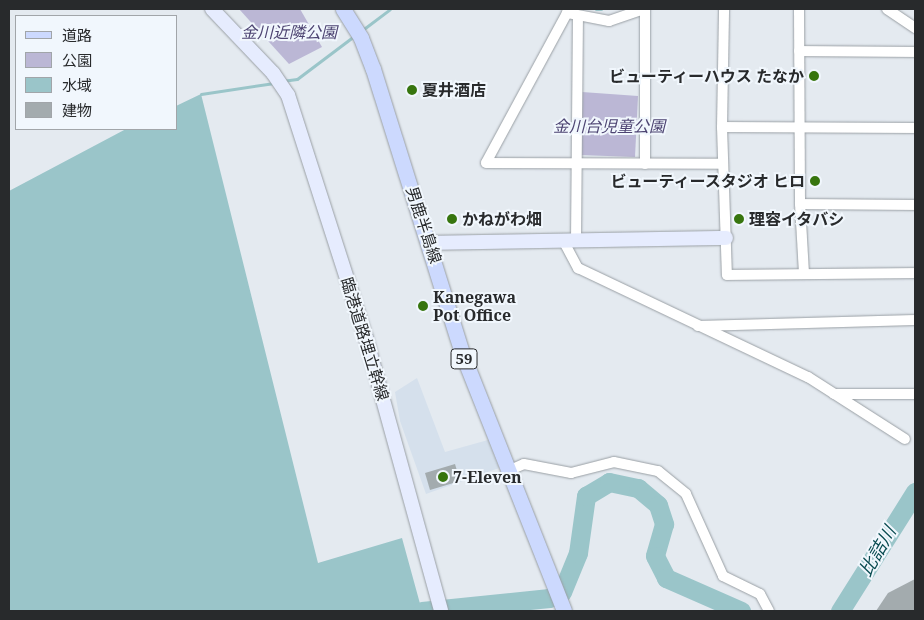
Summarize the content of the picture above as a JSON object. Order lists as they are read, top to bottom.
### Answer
{
  "streets": {
    "main road": ["男鹿半島線", "59"],
    "street": ["臨港道路埋立幹線"]
  },
  "water": ["比詰川"],
  "parks": ["金川近隣公園", "金川台児童公園"],
  "places": [
    "ビューティーハウス たなか",
    "夏井酒店",
    "ビューティースタジオ ヒロ",
    "かねがわ畑",
    "理容イタバシ",
    "Kanegawa Pot Office",
    "7-Eleven"
  ],
  "legend": [
    "道路",
    "公園",
    "水域",
    "建物"
  ]
}
